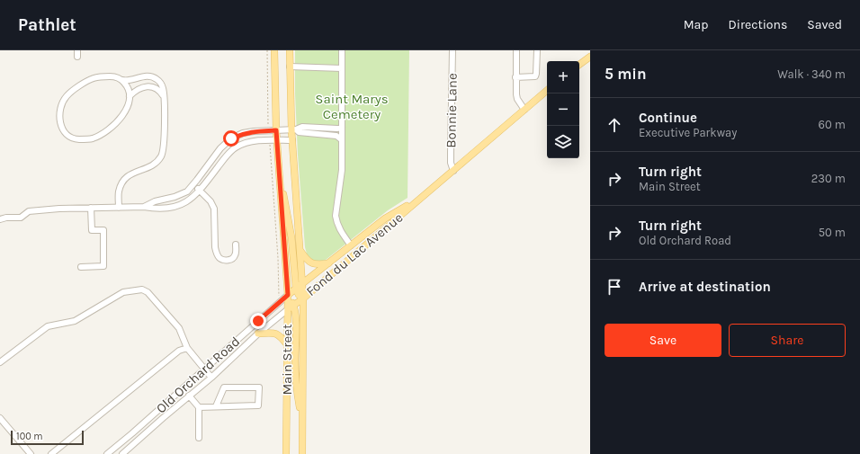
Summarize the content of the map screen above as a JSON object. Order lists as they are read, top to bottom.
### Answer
{
  "streets": {
    "main road": ["Fond du Lac Avenue", "Main Street"],
    "street": ["Bonnie Lane", "Old Orchard Road"]
  },
  "crossings": [
    ["Bonnie Lane", "Fond du Lac Avenue"],
    ["Fond du Lac Avenue", "Main Street"],
    ["Fond du Lac Avenue", "Old Orchard Road"],
    ["Main Street", "Old Orchard Road"]
  ],
  "parks": ["Saint Marys Cemetery"],
  "scale_bar": "100 m",
  "page": {
    "header": "Pathlet",
    "nav": ["Map", "Directions", "Saved"],
    "heading": ["5 min", "Walk · 340 m"],
    "map_buttons": ["+", "−"],
    "list": [
      ["Continue", "Executive Parkway", "60 m"],
      ["Turn right", "Main Street", "230 m"],
      ["Turn right", "Old Orchard Road", "50 m"],
      "Arrive at destination"
    ],
    "buttons": ["Save", "Share"],
    "scale": "100 m"
  }
}
